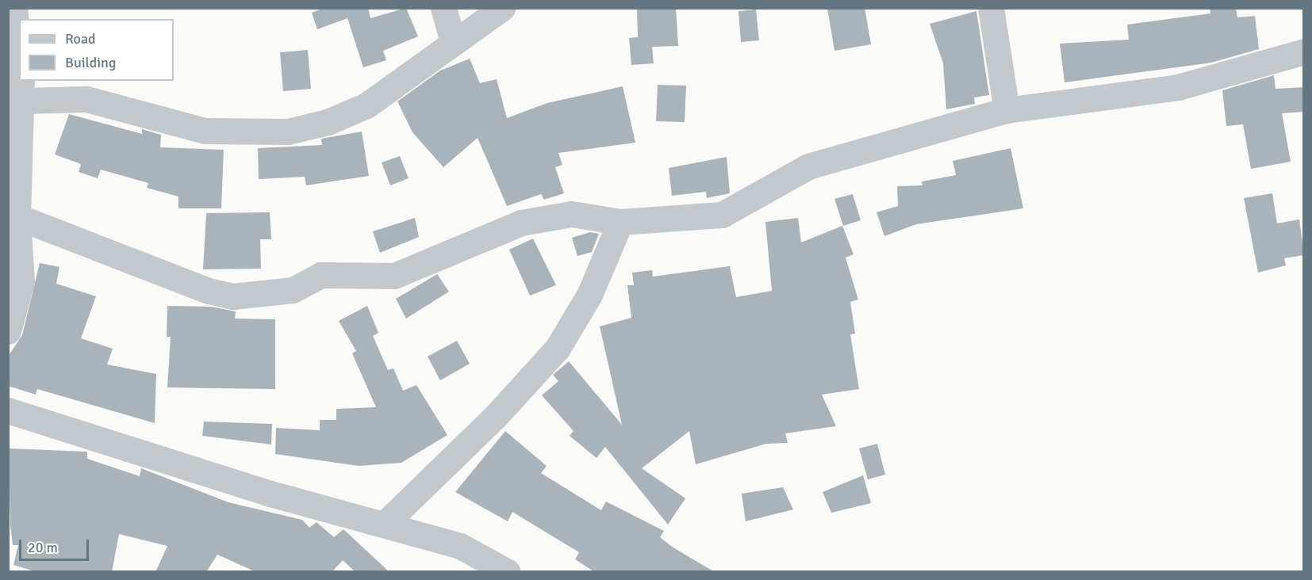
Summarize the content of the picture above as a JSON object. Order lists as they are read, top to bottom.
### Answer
{
  "legend": ["Road", "Building"],
  "scale_bar": "20 m"
}
